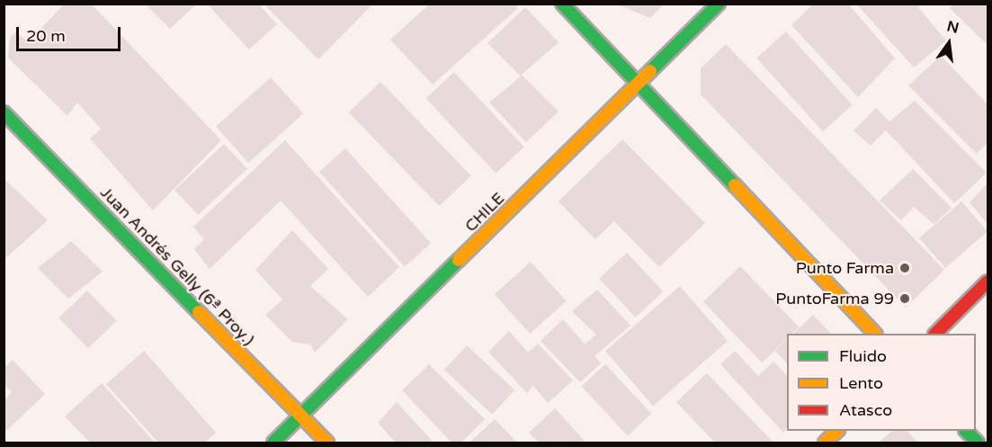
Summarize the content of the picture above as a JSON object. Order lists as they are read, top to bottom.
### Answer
{
  "streets": {
    "street": ["CHILE", "Juan Andrés Gelly (6ª Proy.)"]
  },
  "crossings": [
    ["CHILE", "Juan Andrés Gelly (6ª Proy.)"]
  ],
  "places": ["Punto Farma", "PuntoFarma 99"],
  "legend": ["Fluido", "Lento", "Atasco"],
  "scale_bar": "20 m",
  "north": "top"
}
